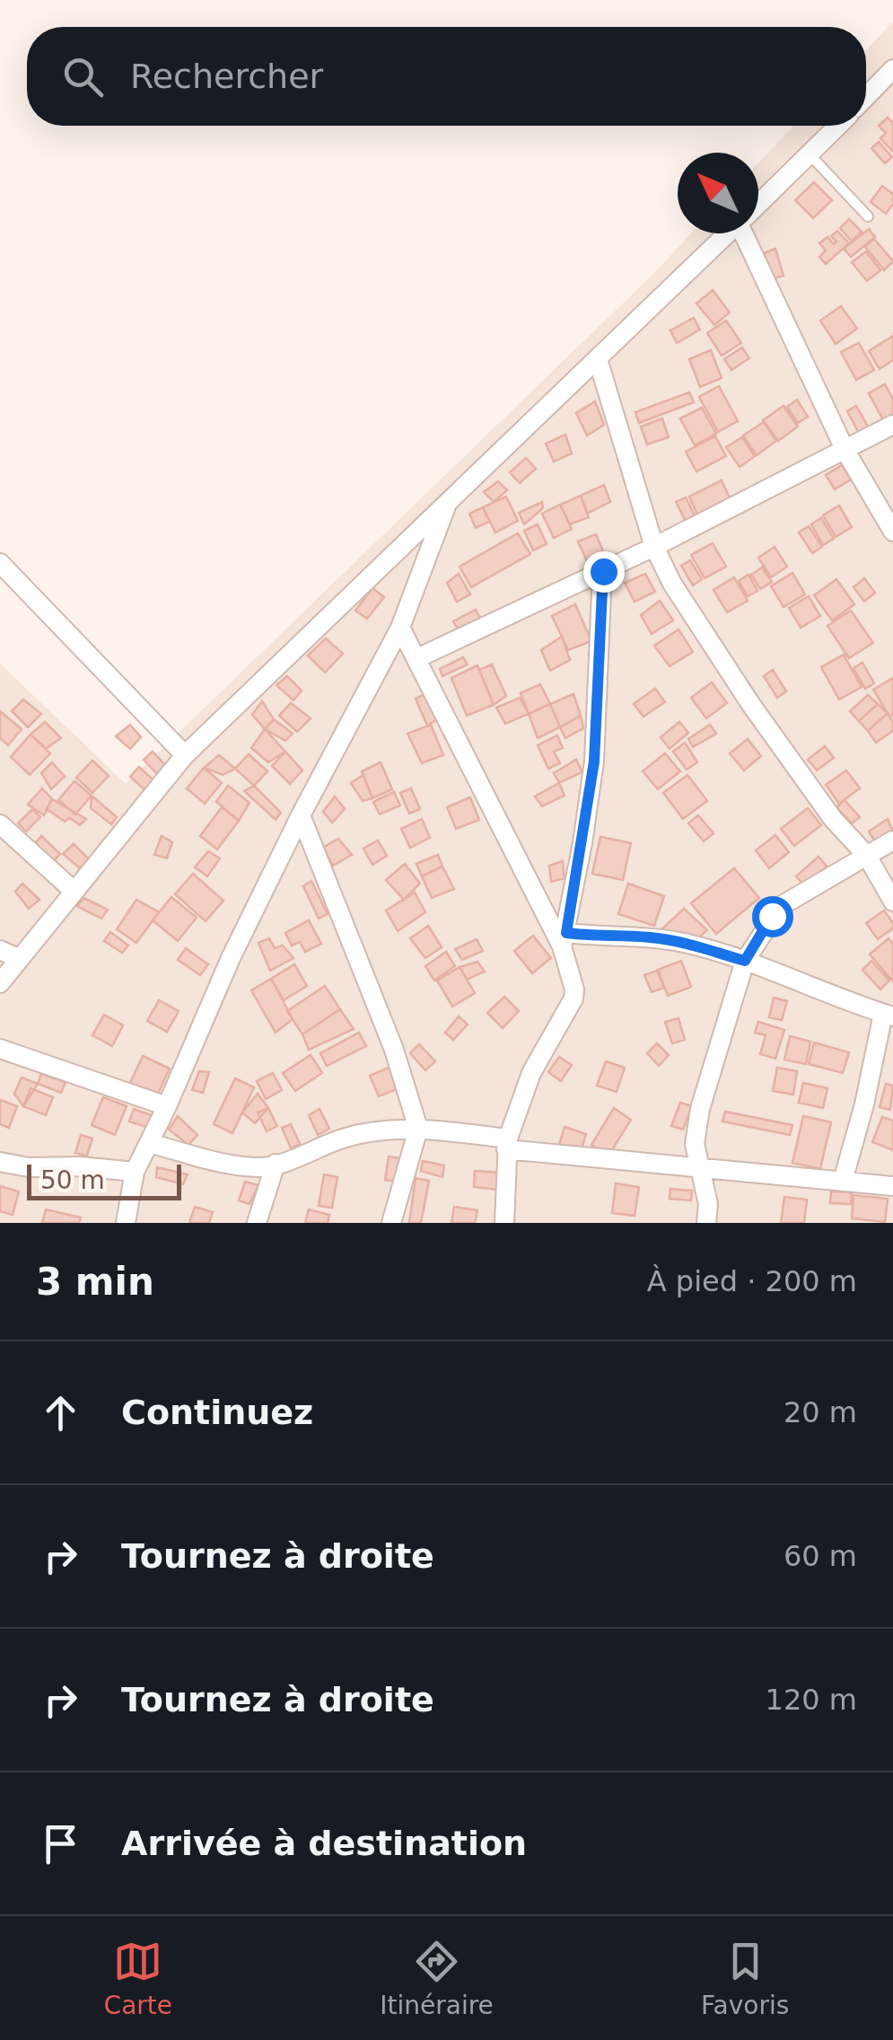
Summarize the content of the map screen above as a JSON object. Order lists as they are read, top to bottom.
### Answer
{
  "scale_bar": "50 m",
  "north": "top left",
  "page": {
    "search": "Rechercher",
    "scale": "50 m",
    "heading": ["3 min", "À pied · 200 m"],
    "list": [
      ["Continuez", "20 m"],
      ["Tournez à droite", "60 m"],
      ["Tournez à droite", "120 m"],
      "Arrivée à destination"
    ],
    "nav": ["Carte", "Itinéraire", "Favoris"]
  }
}
